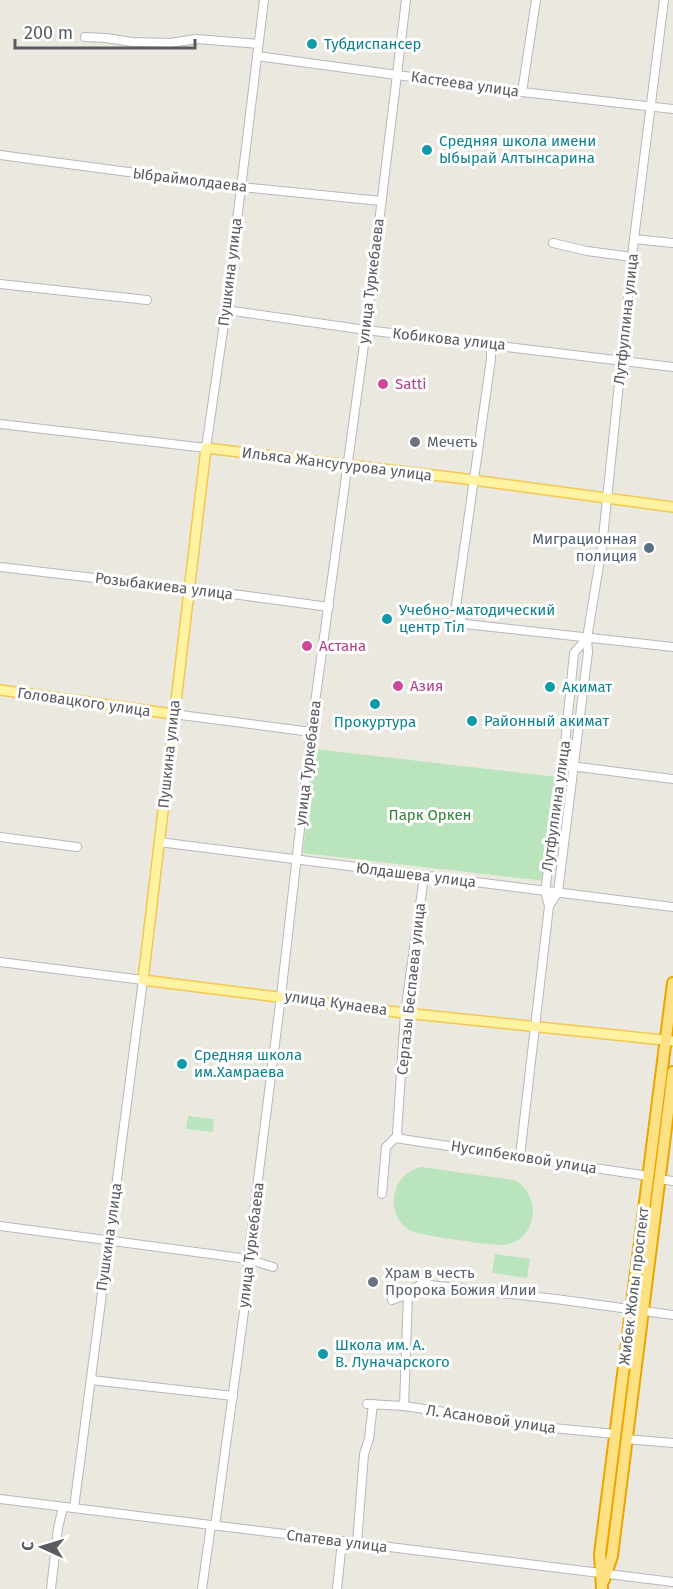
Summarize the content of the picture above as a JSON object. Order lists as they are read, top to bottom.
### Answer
{
  "streets": {
    "highway": ["Жибек Жолы проспект"],
    "main road": [
      "Пушкина улица",
      "Ильяса Жансугурова улица",
      "Головацкого улица",
      "улица Кунаева"
    ],
    "street": [
      "Кастеева улица",
      "Ыбраймолдаева",
      "улица Туркебаева",
      "Лутфуллина улица",
      "Кобикова улица",
      "Розыбакиева улица",
      "Юлдашева улица",
      "Сергазы Беспаева улица",
      "Нусипбековой улица",
      "Л. Асановой улица",
      "Спатева улица"
    ]
  },
  "crossings": [
    ["Кастеева улица", "Пушкина улица"],
    ["Кастеева улица", "улица Туркебаева"],
    ["Кастеева улица", "Лутфуллина улица"],
    ["Ыбраймолдаева", "Пушкина улица"],
    ["Ыбраймолдаева", "улица Туркебаева"],
    ["Пушкина улица", "Кобикова улица"],
    ["Пушкина улица", "Ильяса Жансугурова улица"],
    ["Пушкина улица", "Розыбакиева улица"],
    ["Пушкина улица", "Головацкого улица"],
    ["Пушкина улица", "Юлдашева улица"],
    ["Пушкина улица", "улица Кунаева"],
    ["Пушкина улица", "Спатева улица"],
    ["улица Туркебаева", "Кобикова улица"],
    ["улица Туркебаева", "Ильяса Жансугурова улица"],
    ["улица Туркебаева", "Розыбакиева улица"],
    ["улица Туркебаева", "Головацкого улица"],
    ["улица Туркебаева", "Юлдашева улица"],
    ["улица Туркебаева", "улица Кунаева"],
    ["улица Туркебаева", "Спатева улица"],
    ["Лутфуллина улица", "Кобикова улица"],
    ["Лутфуллина улица", "Ильяса Жансугурова улица"],
    ["Лутфуллина улица", "Юлдашева улица"],
    ["Лутфуллина улица", "улица Кунаева"],
    ["Лутфуллина улица", "Нусипбековой улица"],
    ["Юлдашева улица", "Сергазы Беспаева улица"],
    ["Сергазы Беспаева улица", "улица Кунаева"],
    ["Сергазы Беспаева улица", "Нусипбековой улица"],
    ["улица Кунаева", "Жибек Жолы проспект"],
    ["Нусипбековой улица", "Жибек Жолы проспект"],
    ["Жибек Жолы проспект", "Л. Асановой улица"],
    ["Жибек Жолы проспект", "Спатева улица"],
    ["Л. Асановой улица", "Спатева улица"]
  ],
  "parks": ["Парк Оркен"],
  "places": [
    "Тубдиспансер",
    "Средняя школа имени Ыбырай Алтынсарина",
    "Satti",
    "Мечеть",
    "Миграционная полиция",
    "Учебно-матодический центр Тіл",
    "Астана",
    "Азия",
    "Акимат",
    "Прокуртура",
    "Районный акимат",
    "Средняя школа им.Хамраева",
    "Храм в честь Пророка Божия Илии",
    "Школа им. А. В. Луначарского"
  ],
  "scale_bar": "200 m",
  "north": "left"
}
